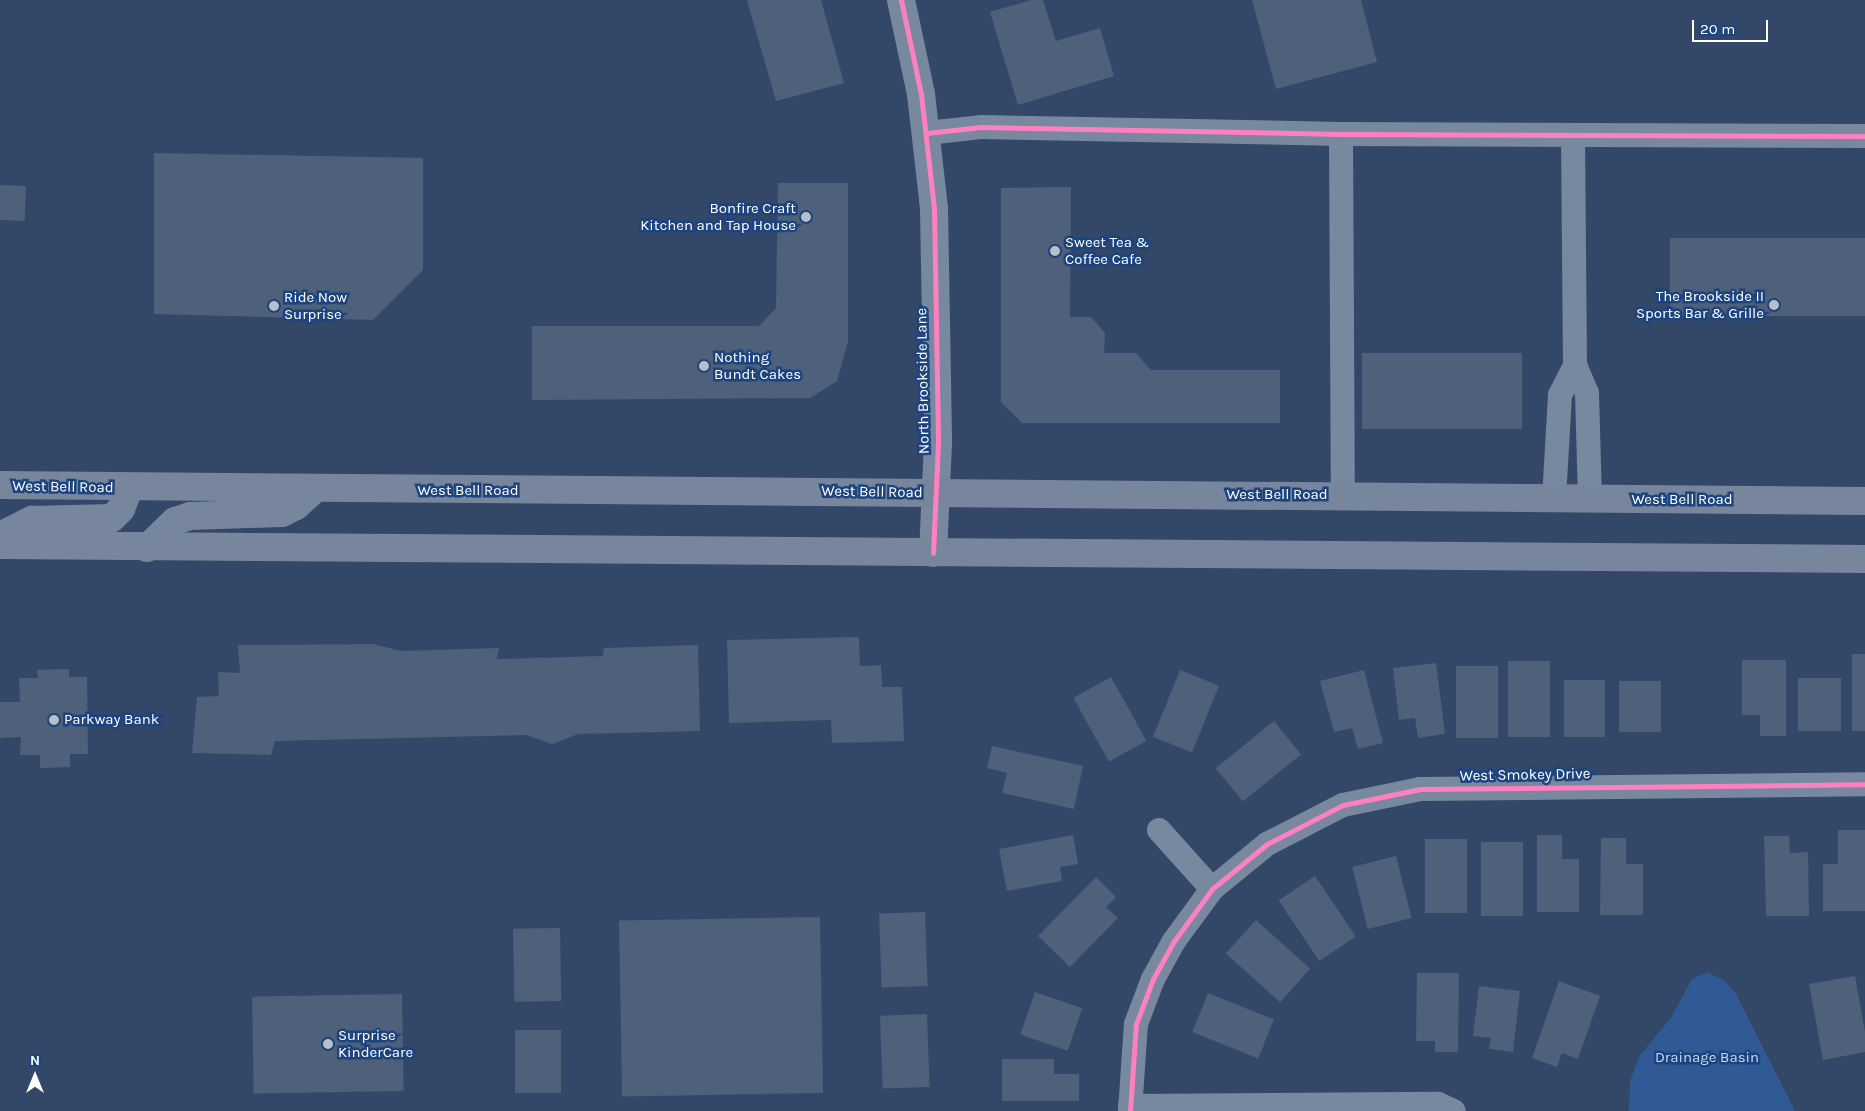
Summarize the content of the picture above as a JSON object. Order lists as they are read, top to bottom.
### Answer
{
  "streets": {
    "main road": ["West Bell Road"],
    "street": ["North Brookside Lane", "West Smokey Drive"]
  },
  "crossings": [
    ["North Brookside Lane", "West Bell Road"]
  ],
  "parks": ["Drainage Basin"],
  "places": [
    "Bonfire Craft Kitchen and Tap House",
    "Sweet Tea & Coffee Cafe",
    "The Brookside II Sports Bar & Grille",
    "Ride Now Surprise",
    "Nothing Bundt Cakes",
    "Parkway Bank",
    "Surprise KinderCare"
  ],
  "scale_bar": "20 m",
  "north": "top"
}
